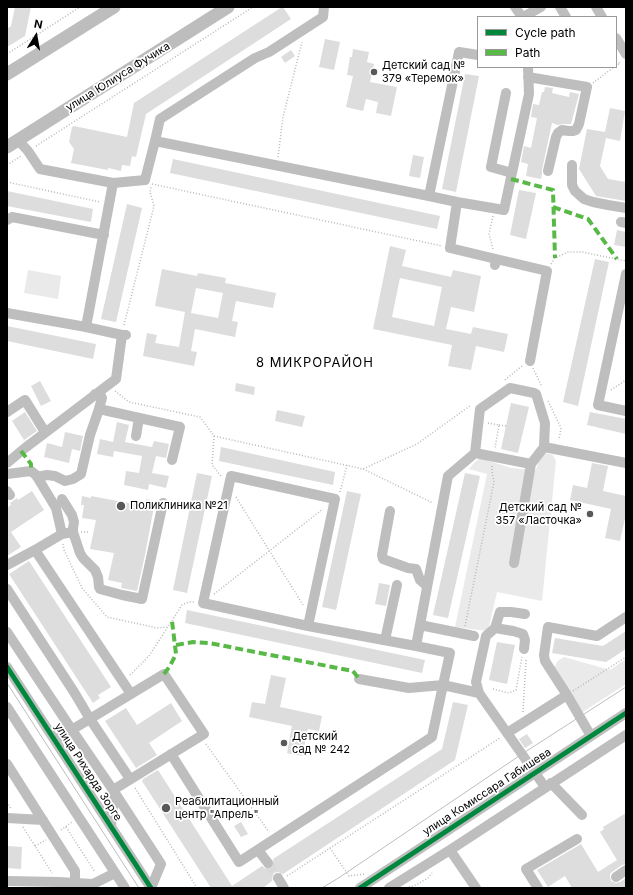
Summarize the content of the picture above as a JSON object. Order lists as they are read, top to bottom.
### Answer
{
  "streets": {
    "main road": ["улица Юлиуса Фучика"],
    "street": ["улица Рихарда Зорге", "улица Комиссара Габишева"]
  },
  "districts": ["8 МИКРОРАЙОН"],
  "places": [
    "Детский сад № 379 «Теремок»",
    "Поликлиника №21",
    "Детский сад № 357 «Ласточка»",
    "Детский сад № 242",
    "Реабилитационный центр \"Апрель\""
  ],
  "legend": ["Cycle path", "Path"],
  "north": "top"
}
